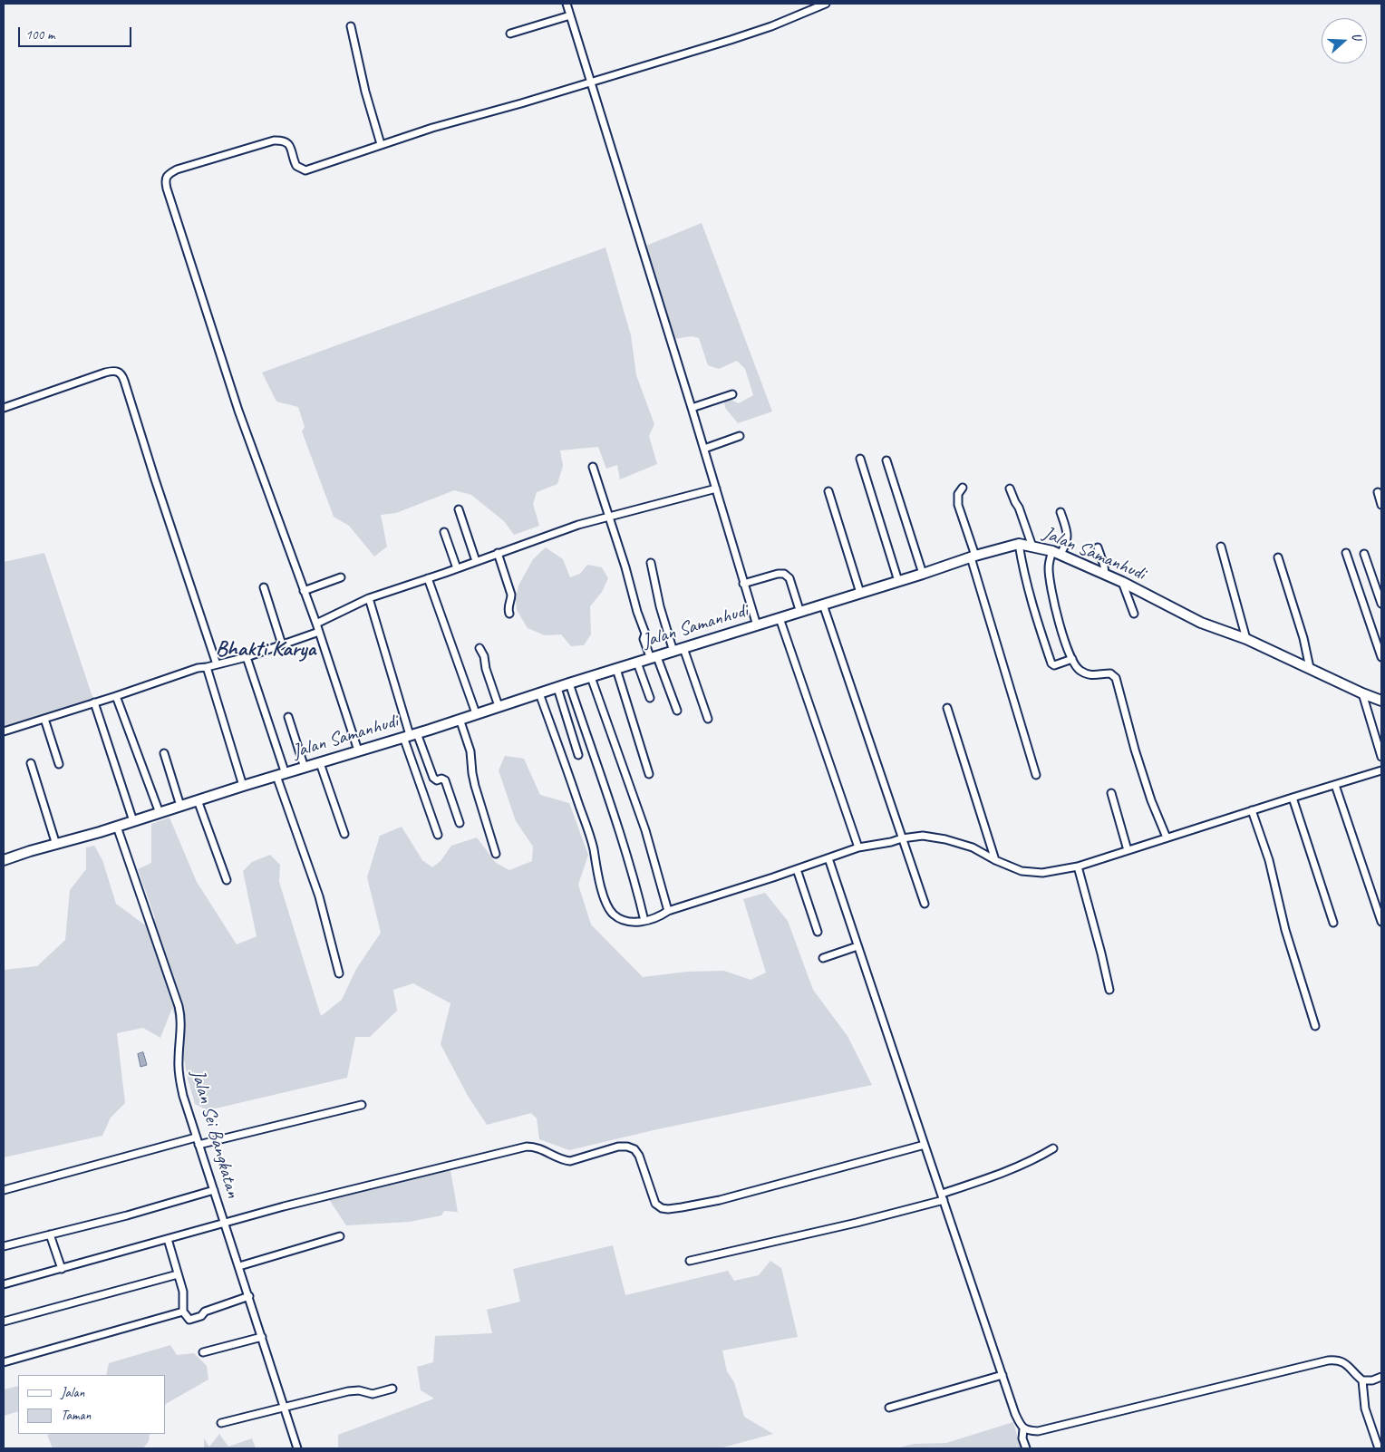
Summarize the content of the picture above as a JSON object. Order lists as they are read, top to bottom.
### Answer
{
  "streets": {
    "street": ["Jalan Samanhudi", "Jalan Sei Bangkatan"]
  },
  "crossings": [
    ["Jalan Samanhudi", "Jalan Sei Bangkatan"]
  ],
  "districts": ["Bhakti Karya"],
  "legend": ["Jalan", "Taman"],
  "scale_bar": "100 m",
  "north": "right"
}
